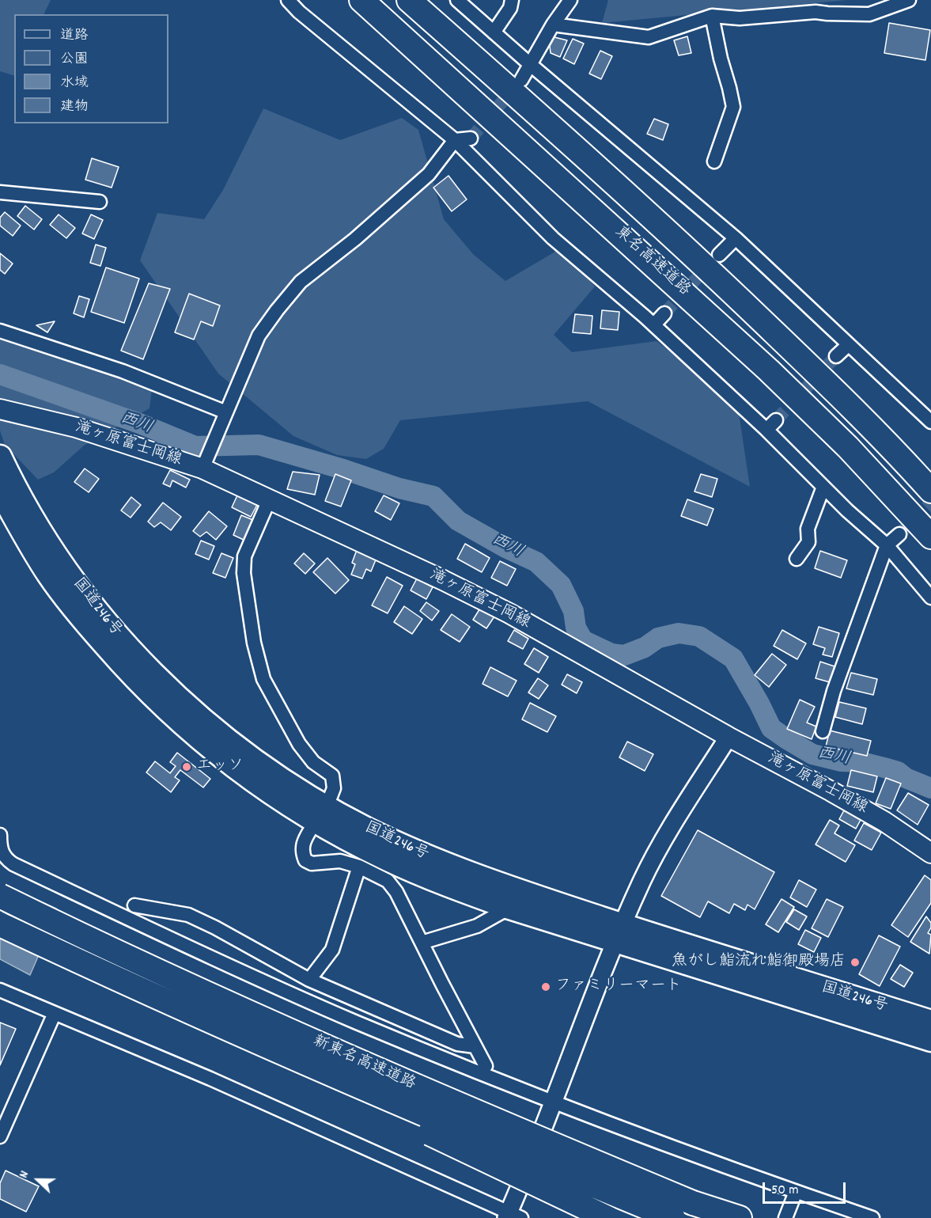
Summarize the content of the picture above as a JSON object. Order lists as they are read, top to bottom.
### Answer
{
  "streets": {
    "highway": ["東名高速道路", "国道246号", "新東名高速道路"],
    "main road": ["滝ヶ原富士岡線"]
  },
  "water": ["西川"],
  "places": ["エッソ", "魚がし鮨流れ鮨御殿場店", "ファミリーマート"],
  "legend": [
    "道路",
    "公園",
    "水域",
    "建物"
  ],
  "scale_bar": "50 m",
  "north": "left"
}
